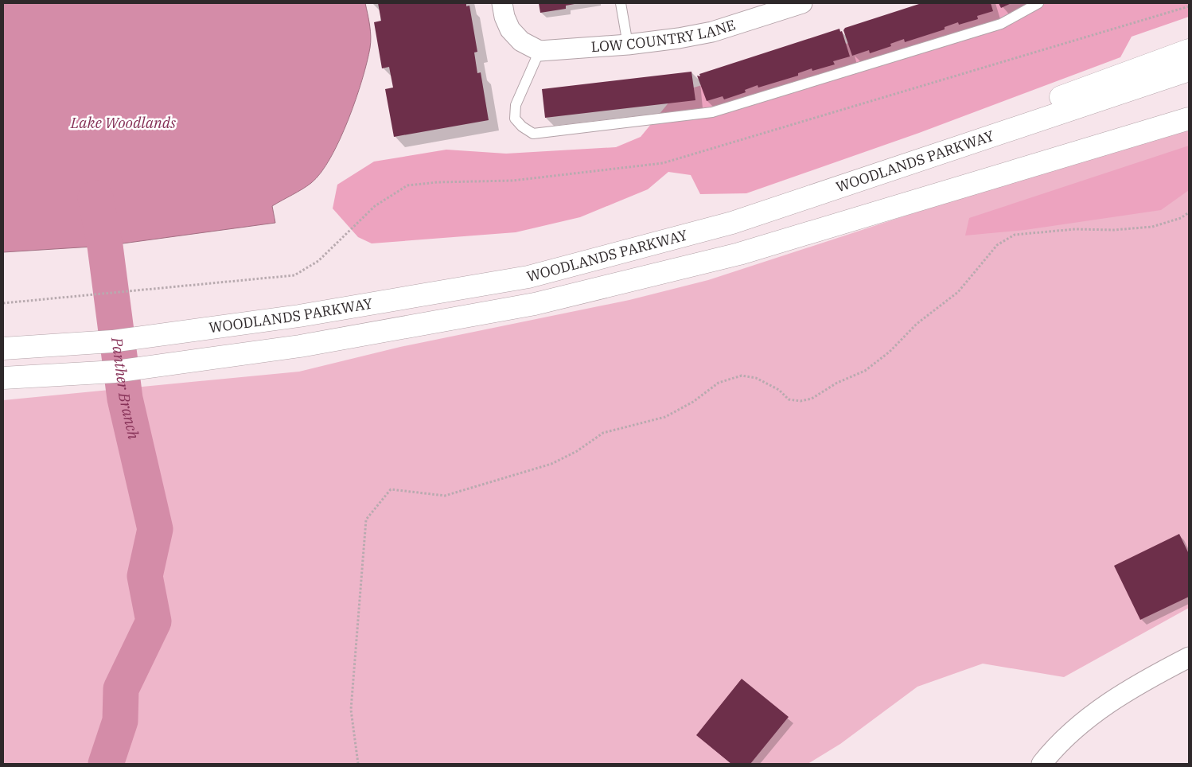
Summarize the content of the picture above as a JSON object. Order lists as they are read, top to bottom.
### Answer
{
  "streets": {
    "main road": ["WOODLANDS PARKWAY"],
    "street": ["LOW COUNTRY LANE"]
  },
  "water": ["Lake Woodlands", "Panther Branch"]
}
